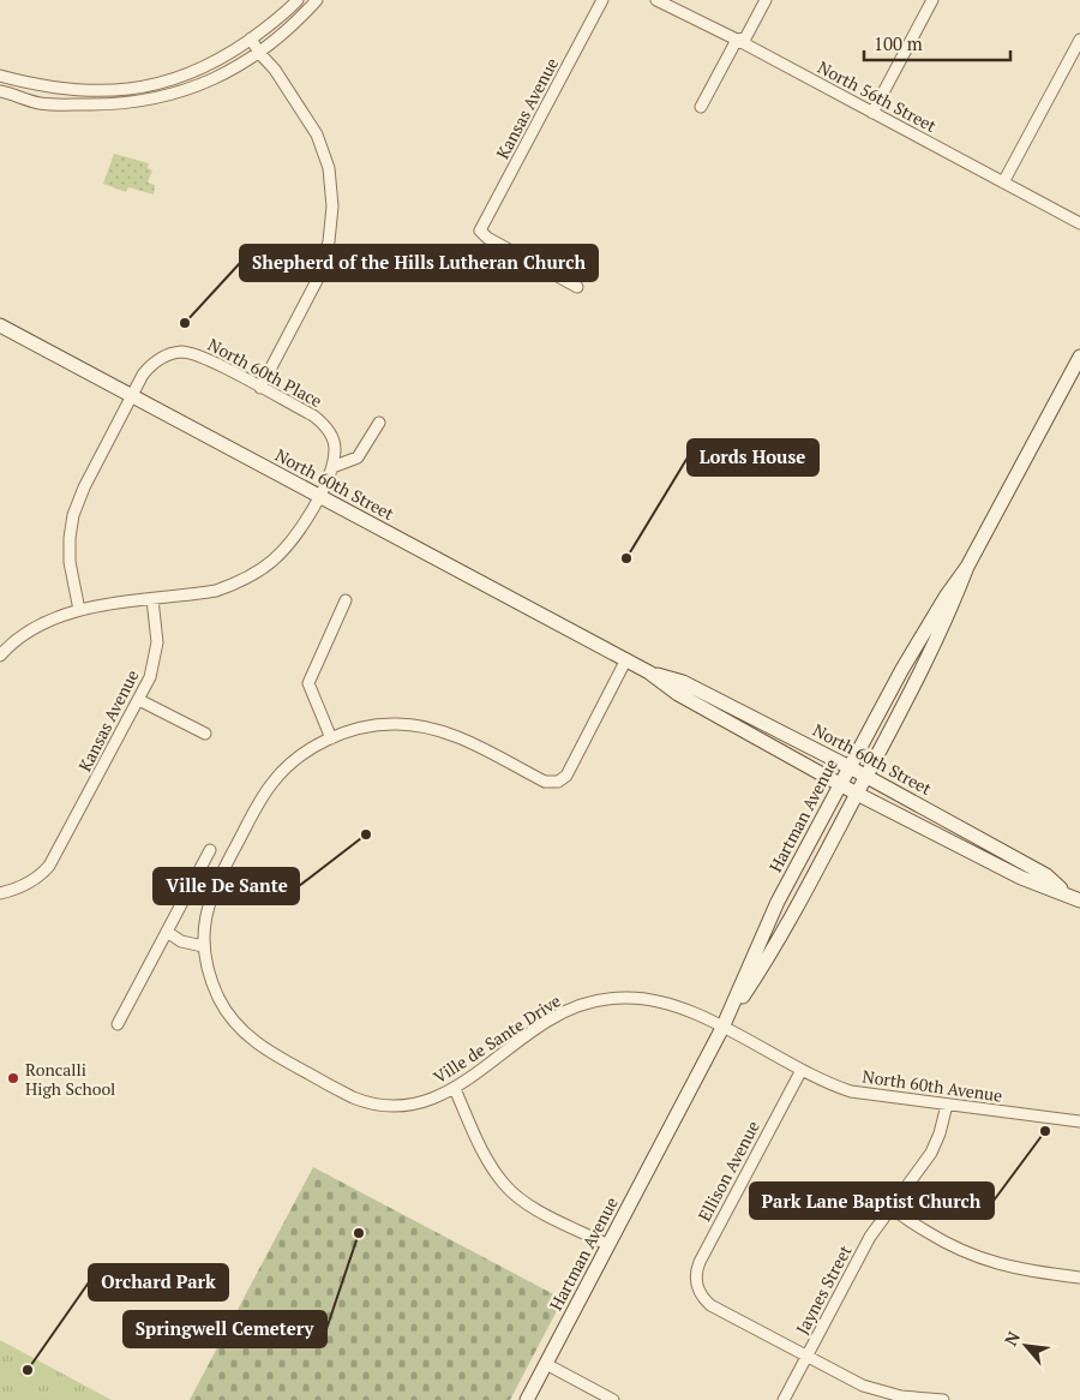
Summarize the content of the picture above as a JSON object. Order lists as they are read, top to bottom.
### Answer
{
  "streets": {
    "main road": ["North 60th Street", "Hartman Avenue"],
    "street": [
      "North 56th Street",
      "Kansas Avenue",
      "North 60th Place",
      "Ville de Sante Drive",
      "North 60th Avenue",
      "Ellison Avenue",
      "Jaynes Street"
    ]
  },
  "crossings": [
    ["North 60th Place", "North 60th Street"],
    ["North 60th Street", "Hartman Avenue"],
    ["North 60th Street", "Ville de Sante Drive"],
    ["Hartman Avenue", "Ville de Sante Drive"],
    ["Hartman Avenue", "North 60th Avenue"],
    ["Ville de Sante Drive", "North 60th Avenue"],
    ["North 60th Avenue", "Ellison Avenue"],
    ["North 60th Avenue", "Jaynes Street"],
    ["Ellison Avenue", "Jaynes Street"]
  ],
  "places": [
    "Shepherd of the Hills Lutheran Church",
    "Lords House",
    "Ville De Sante",
    "Roncalli High School",
    "Park Lane Baptist Church",
    "Springwell Cemetery",
    "Orchard Park"
  ],
  "scale_bar": "100 m",
  "north": "top left"
}
